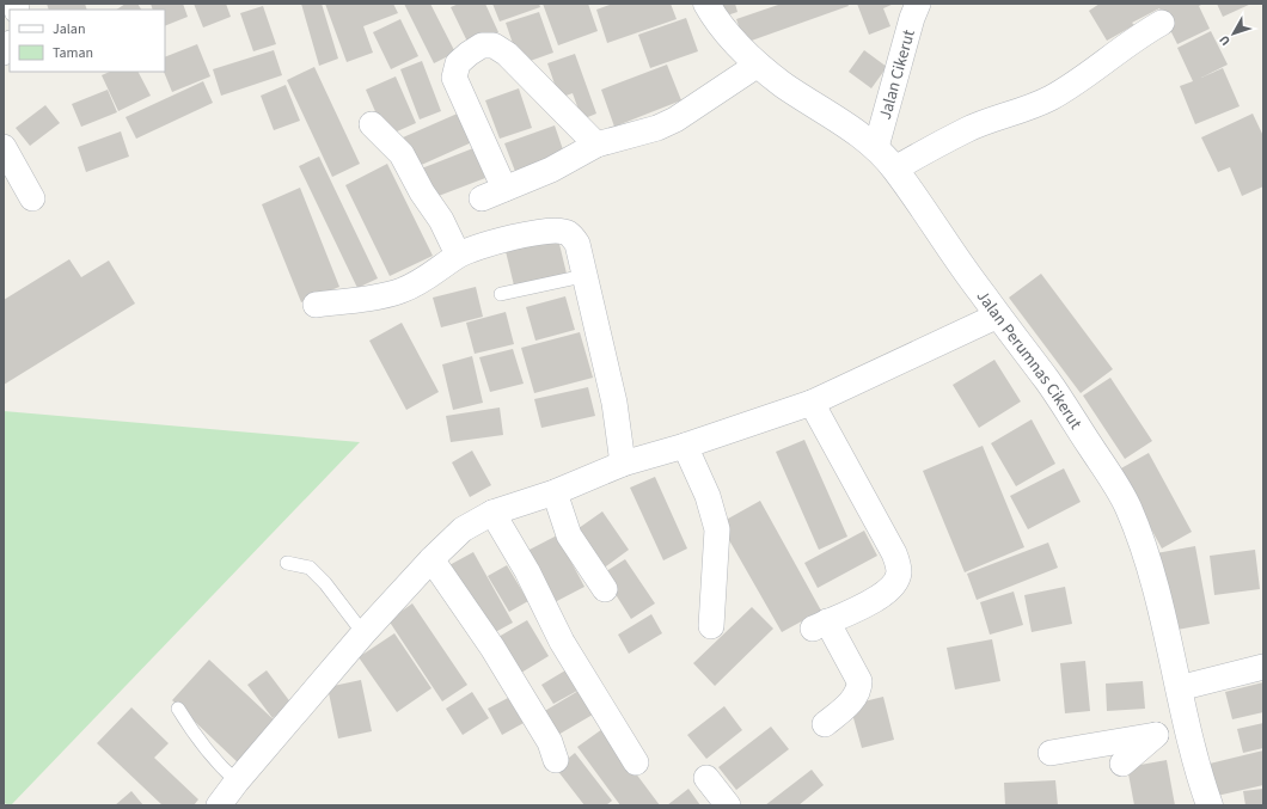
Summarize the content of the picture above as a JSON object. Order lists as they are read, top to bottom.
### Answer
{
  "streets": {
    "street": ["Jalan Cikerut", "Jalan Perumnas Cikerut"]
  },
  "crossings": [
    ["Jalan Cikerut", "Jalan Perumnas Cikerut"]
  ],
  "legend": ["Jalan", "Taman"],
  "north": "bottom left"
}
